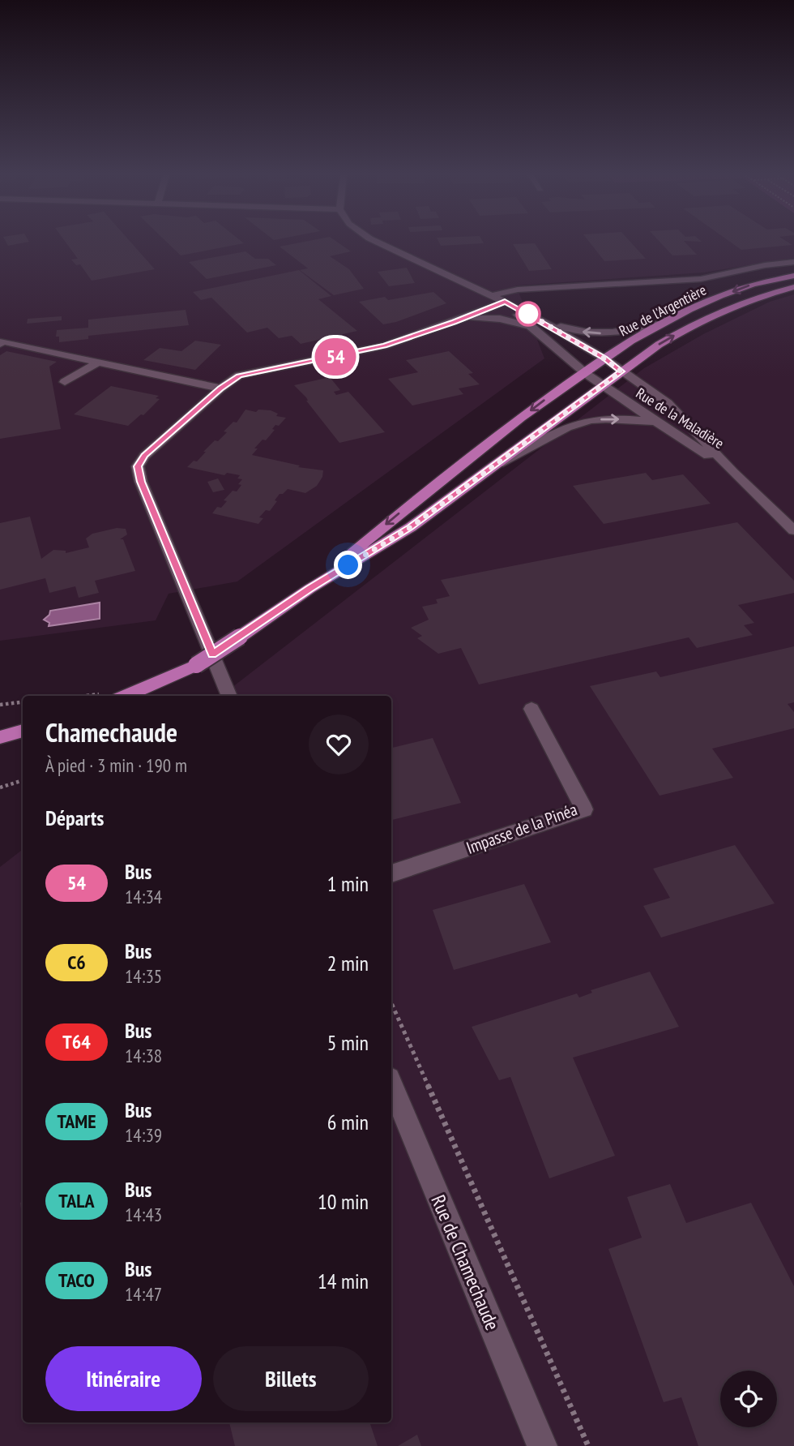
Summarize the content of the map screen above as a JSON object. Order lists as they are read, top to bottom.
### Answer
{
  "streets": {
    "main road": ["Rue de l'Argentière"],
    "street": ["Rue de la Maladière", "Impasse de la Pinéa", "Rue de Chamechaude"]
  },
  "crossings": [
    ["Rue de l'Argentière", "Rue de la Maladière"]
  ],
  "lines": ["bus line 54"],
  "page": {
    "on_map": "54",
    "heading": [
      ["Chamechaude", "À pied · 3 min · 190 m"],
      "Départs"
    ],
    "list": [
      {
        "mark": "54",
        "name": "Bus",
        "note": "14:34",
        "value": "1 min"
      },
      {
        "mark": "C6",
        "name": "Bus",
        "note": "14:35",
        "value": "2 min"
      },
      {
        "mark": "T64",
        "name": "Bus",
        "note": "14:38",
        "value": "5 min"
      },
      {
        "mark": "TAME",
        "name": "Bus",
        "note": "14:39",
        "value": "6 min"
      },
      {
        "mark": "TALA",
        "name": "Bus",
        "note": "14:43",
        "value": "10 min"
      },
      {
        "mark": "TACO",
        "name": "Bus",
        "note": "14:47",
        "value": "14 min"
      }
    ],
    "buttons": ["Itinéraire", "Billets"]
  }
}
